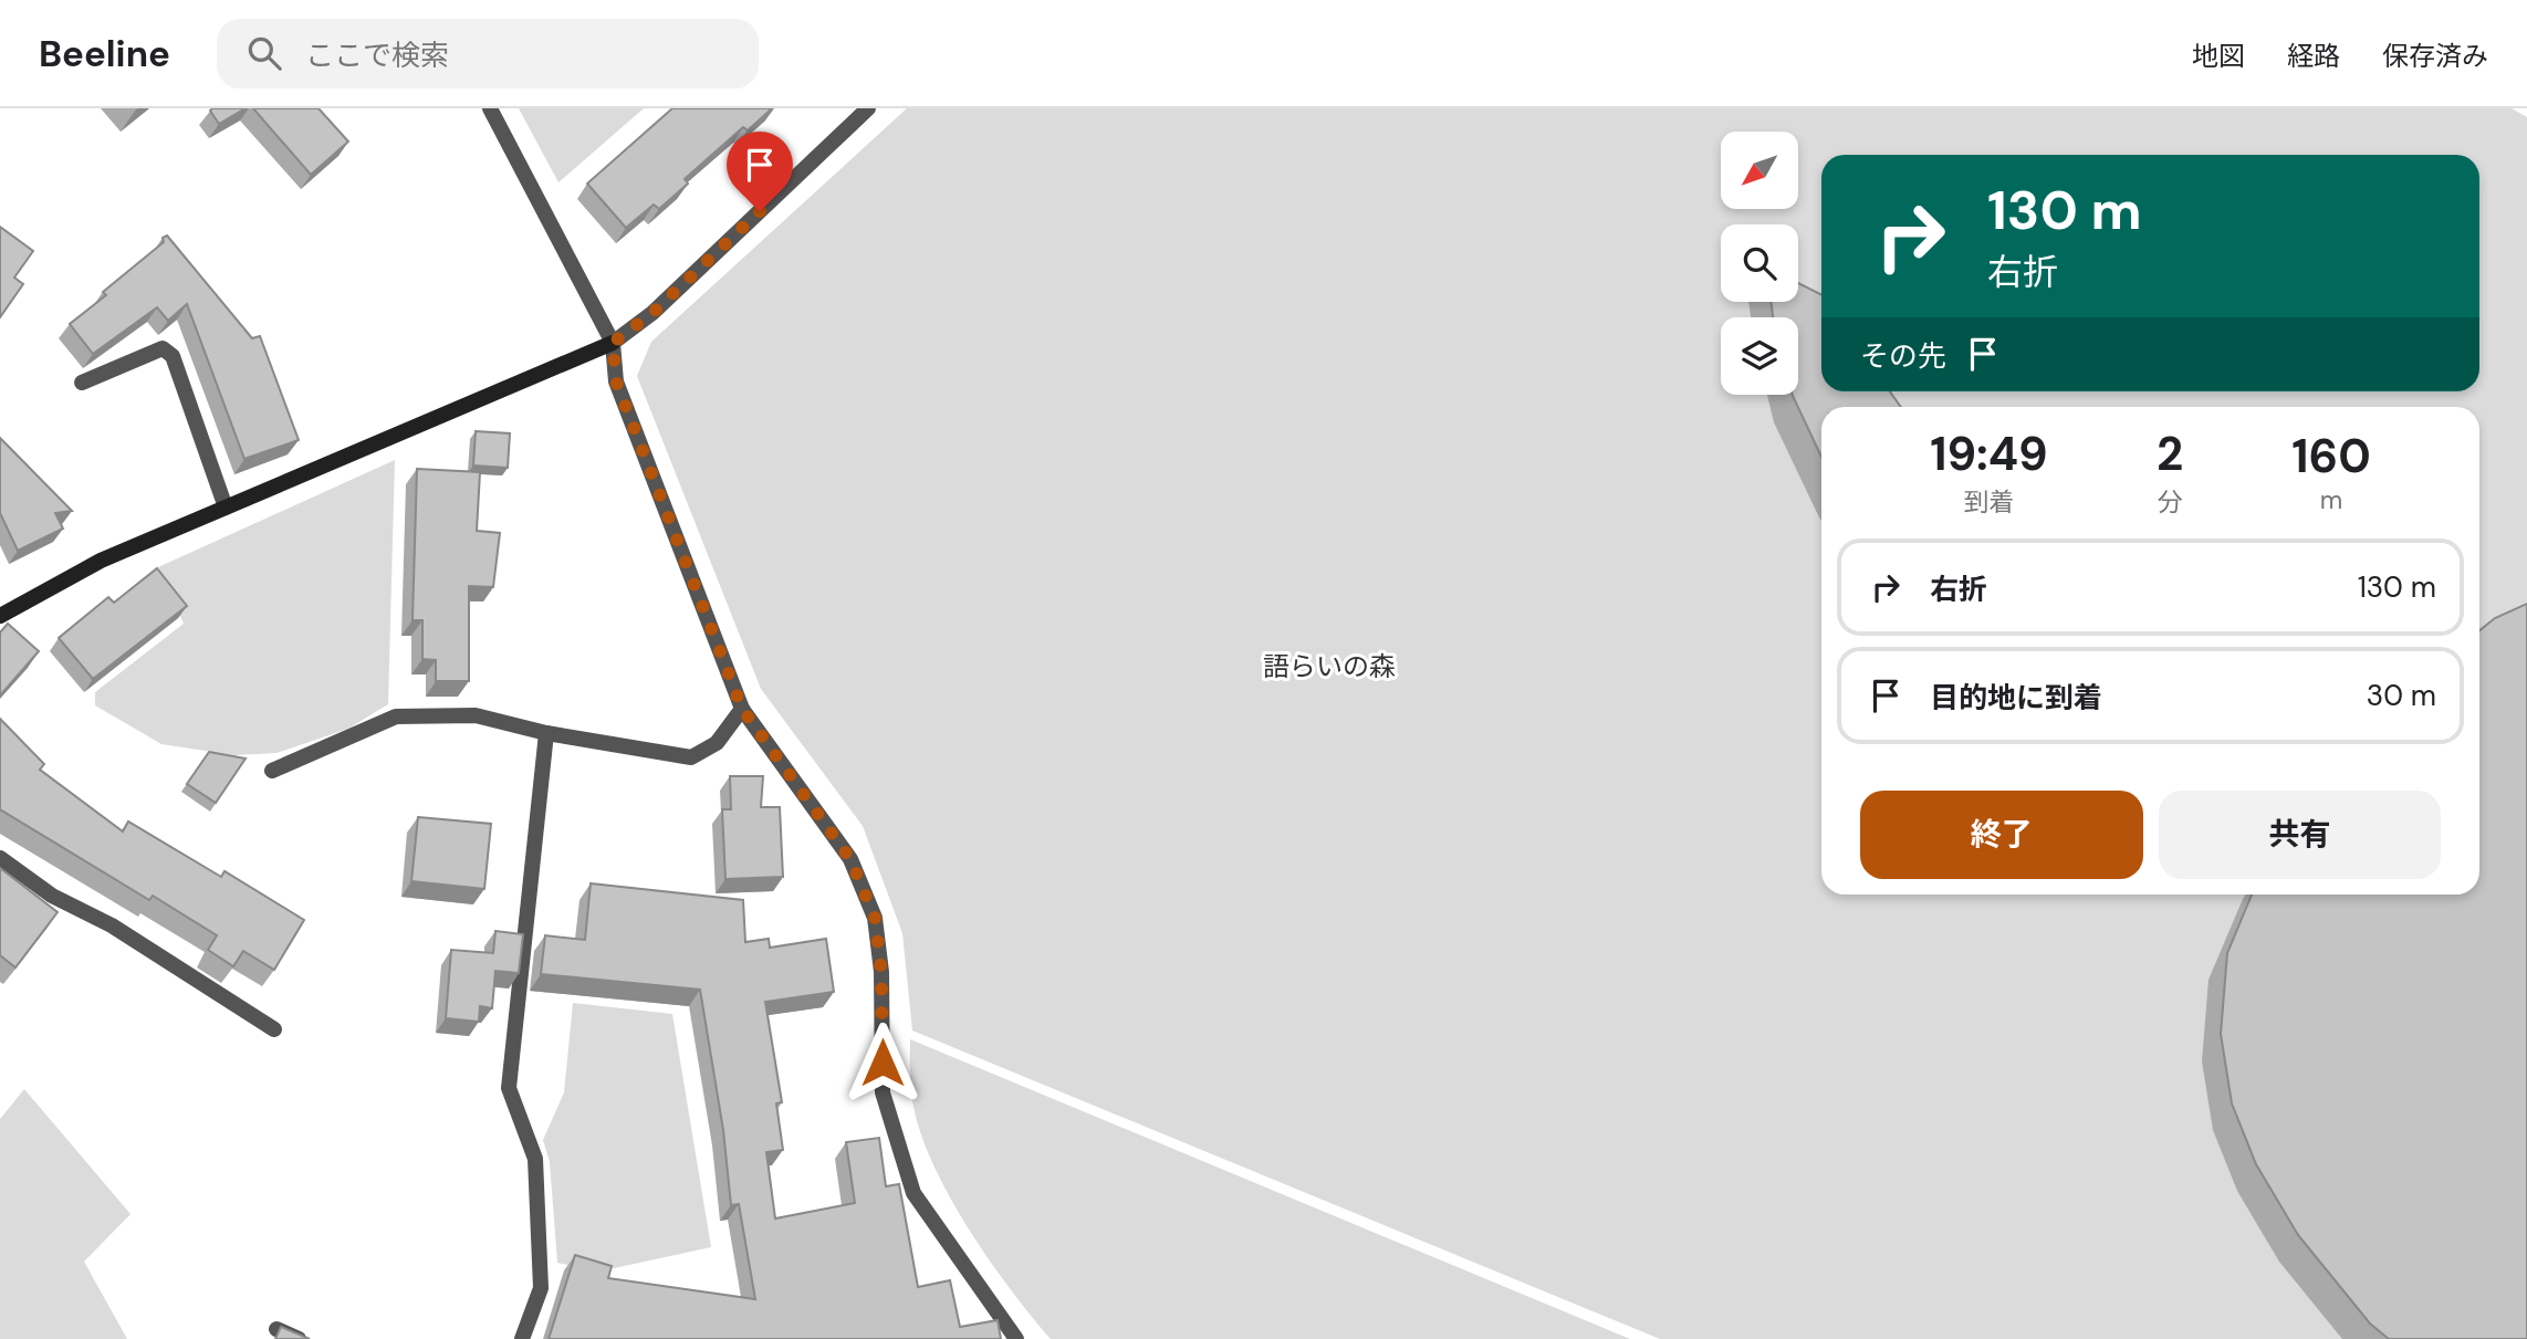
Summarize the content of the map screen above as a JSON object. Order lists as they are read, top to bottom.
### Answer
{
  "parks": ["語らいの森"],
  "north": "bottom left",
  "page": {
    "header": "Beeline",
    "search": "ここで検索",
    "nav": ["地図", "経路", "保存済み"],
    "turn": ["130 m", "右折"],
    "then": "その先",
    "eta": [
      "19:49",
      "到着",
      "2",
      "分",
      "160",
      "m"
    ],
    "list": [
      {
        "name": "右折",
        "value": "130 m"
      },
      {
        "name": "目的地に到着",
        "value": "30 m"
      }
    ],
    "buttons": ["終了", "共有"]
  }
}
